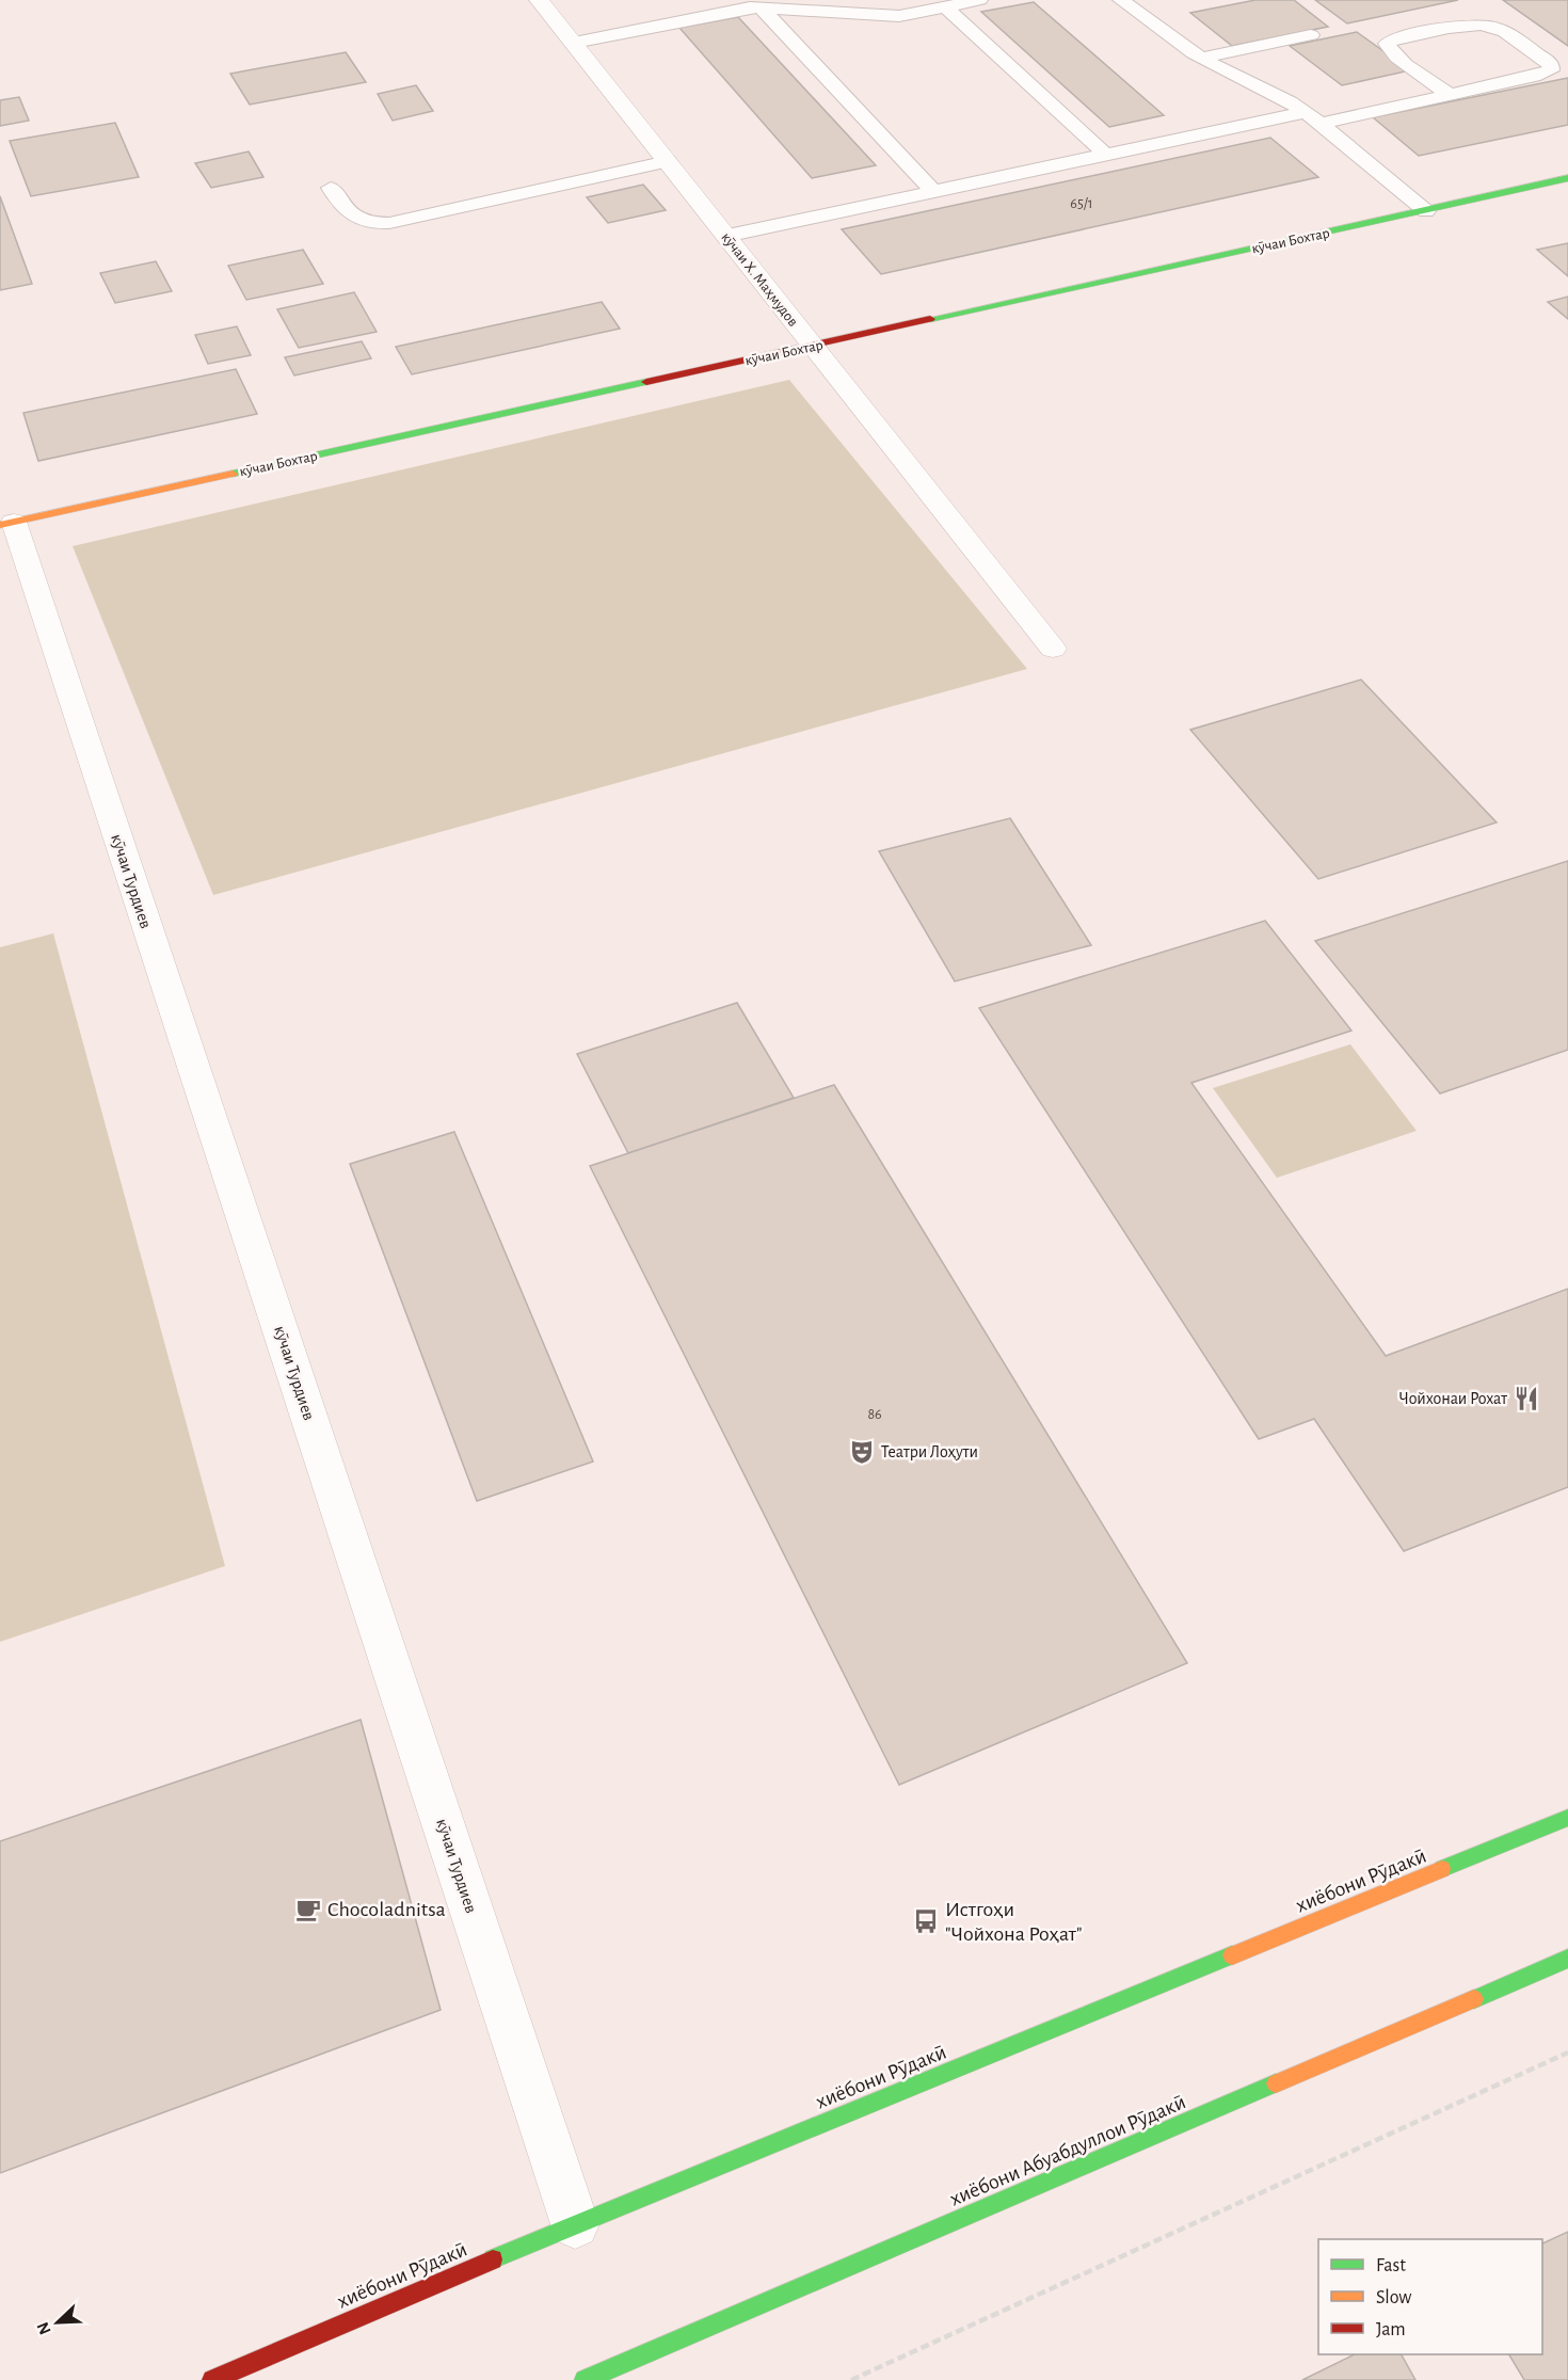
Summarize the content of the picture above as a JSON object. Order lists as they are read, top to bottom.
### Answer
{
  "streets": {
    "main road": ["кӯчаи Бохтар", "хиёбони Рӯдакӣ", "хиёбони Абуабдуллои Рӯдакӣ"],
    "street": ["кӯчаи Х. Маҳмудов", "кӯчаи Турдиев"]
  },
  "crossings": [
    ["кӯчаи Бохтар", "кӯчаи Х. Маҳмудов"],
    ["кӯчаи Бохтар", "кӯчаи Турдиев"],
    ["кӯчаи Турдиев", "хиёбони Рӯдакӣ"]
  ],
  "places": {
    "restaurant": ["Чойхонаи Рохат"],
    "theatre": ["Театри Лоҳути"],
    "cafe": ["Chocoladnitsa"],
    "bus stop": ["Истгоҳи \"Чойхона Роҳат\""]
  },
  "house_numbers": ["65/1", "86"],
  "legend": ["Fast", "Slow", "Jam"],
  "north": "bottom left"
}
